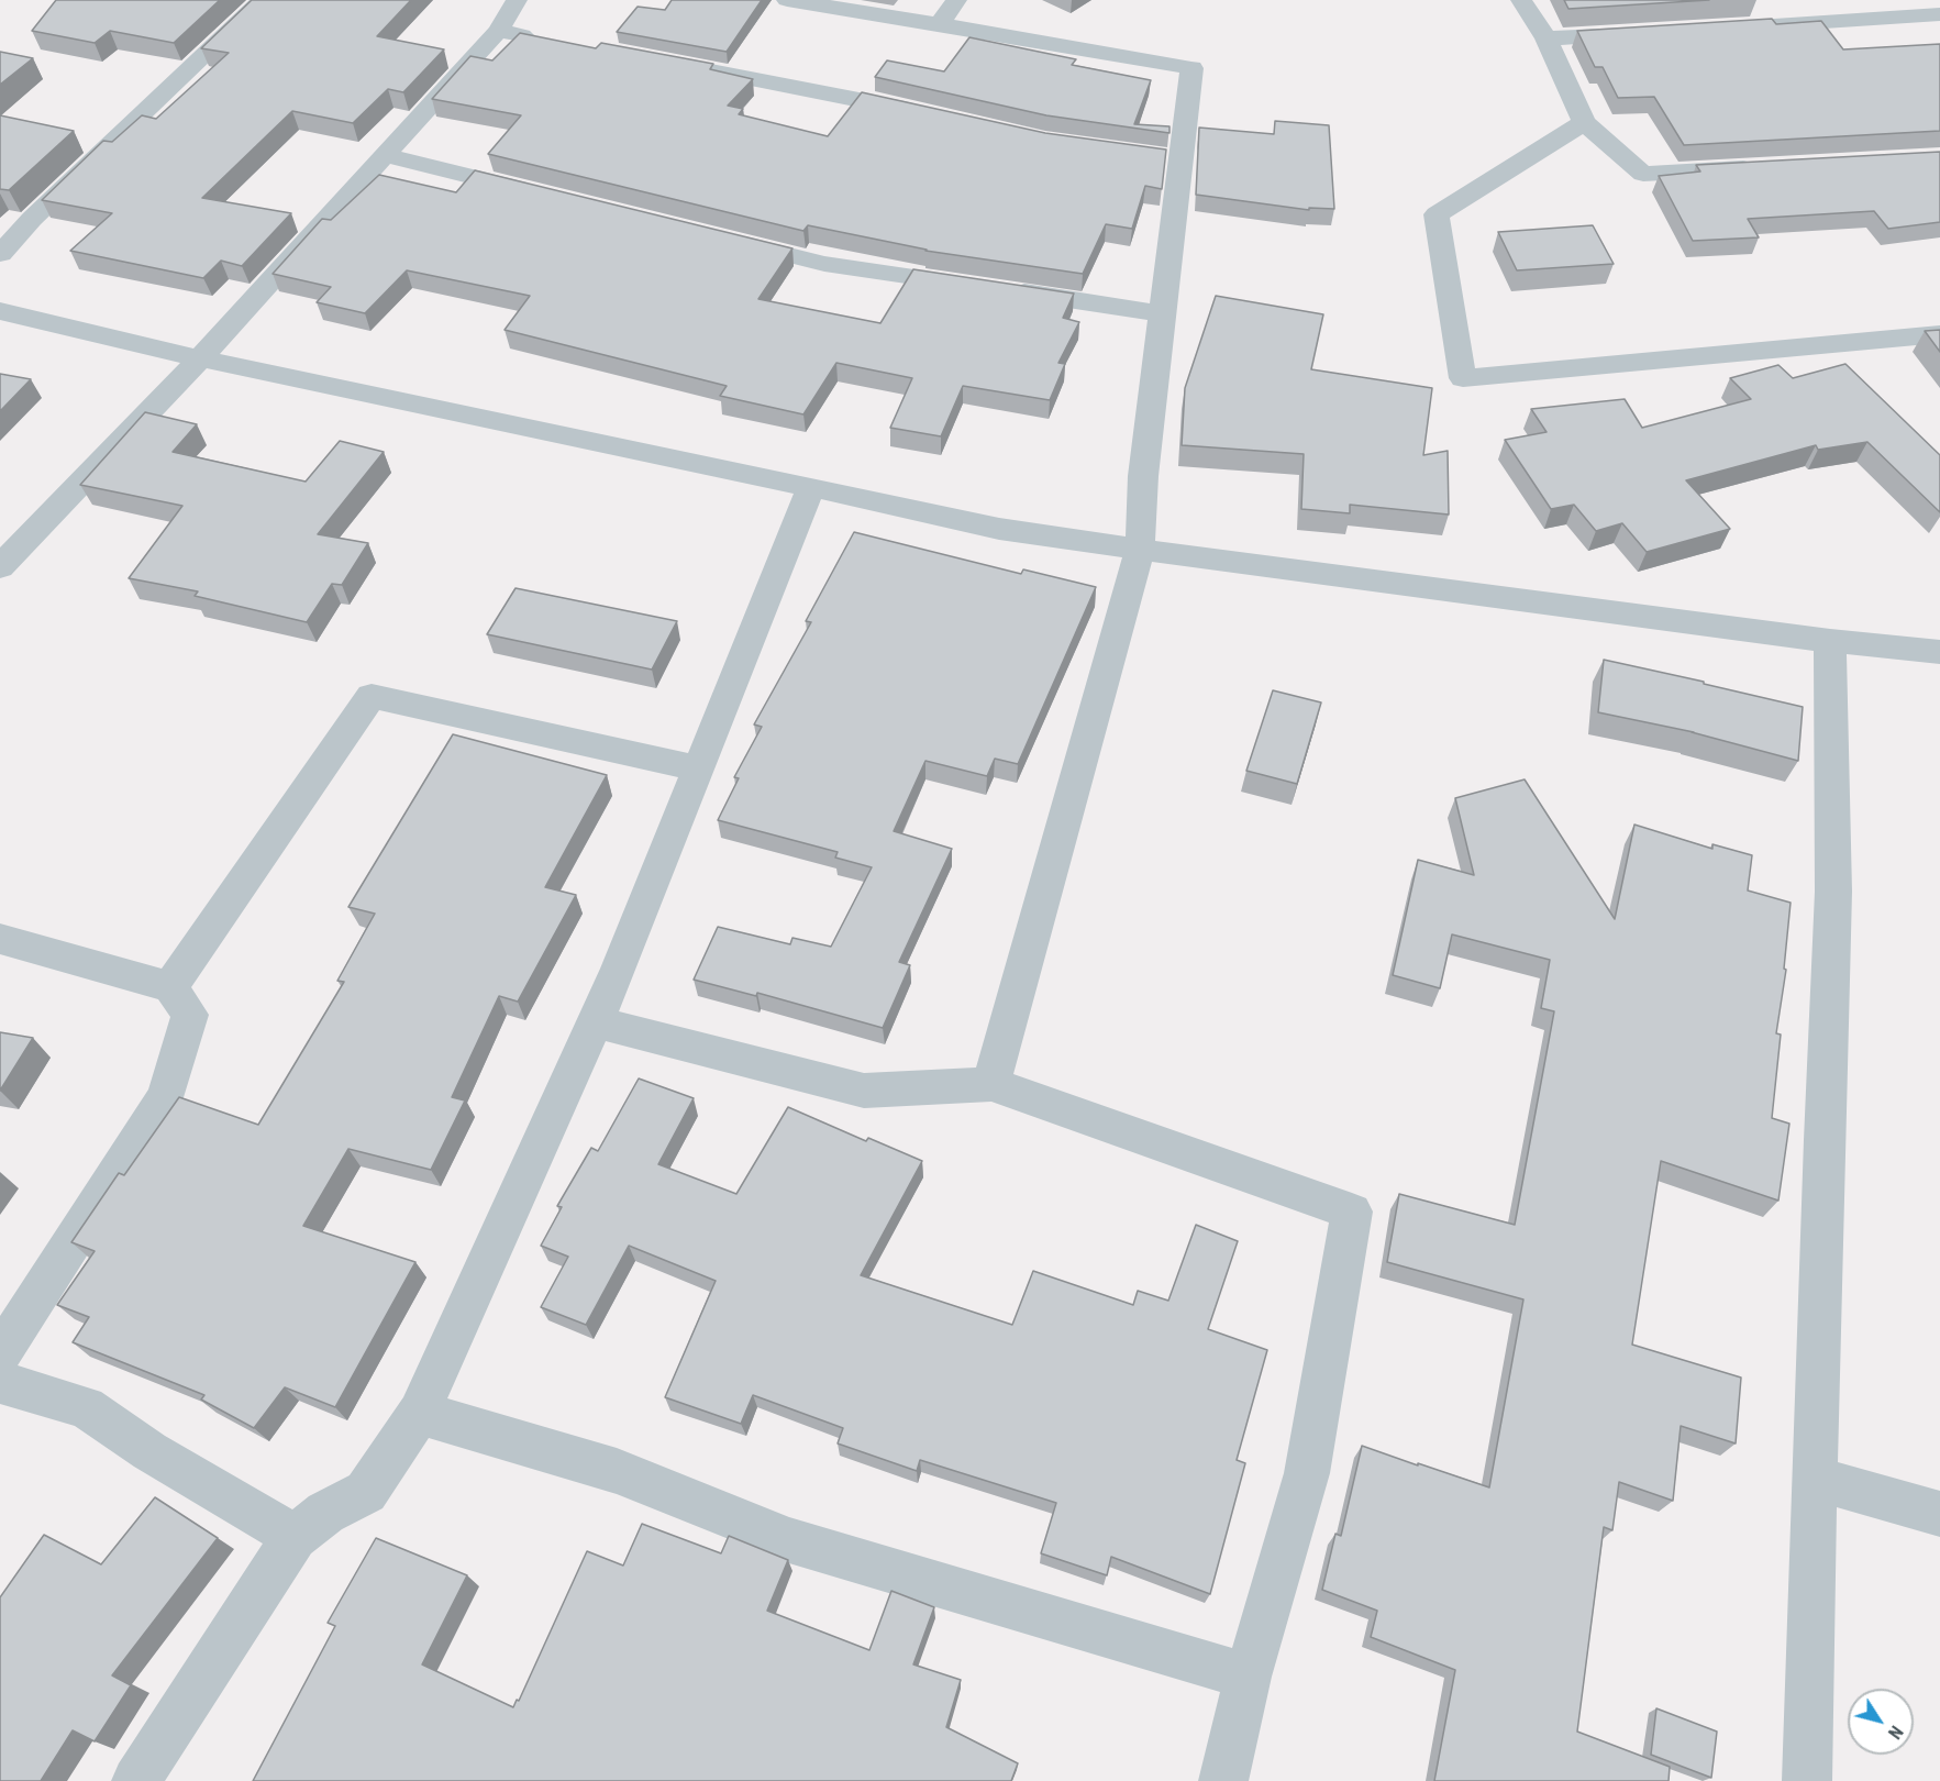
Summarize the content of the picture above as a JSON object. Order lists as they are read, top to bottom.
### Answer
{
  "north": "bottom right"
}
